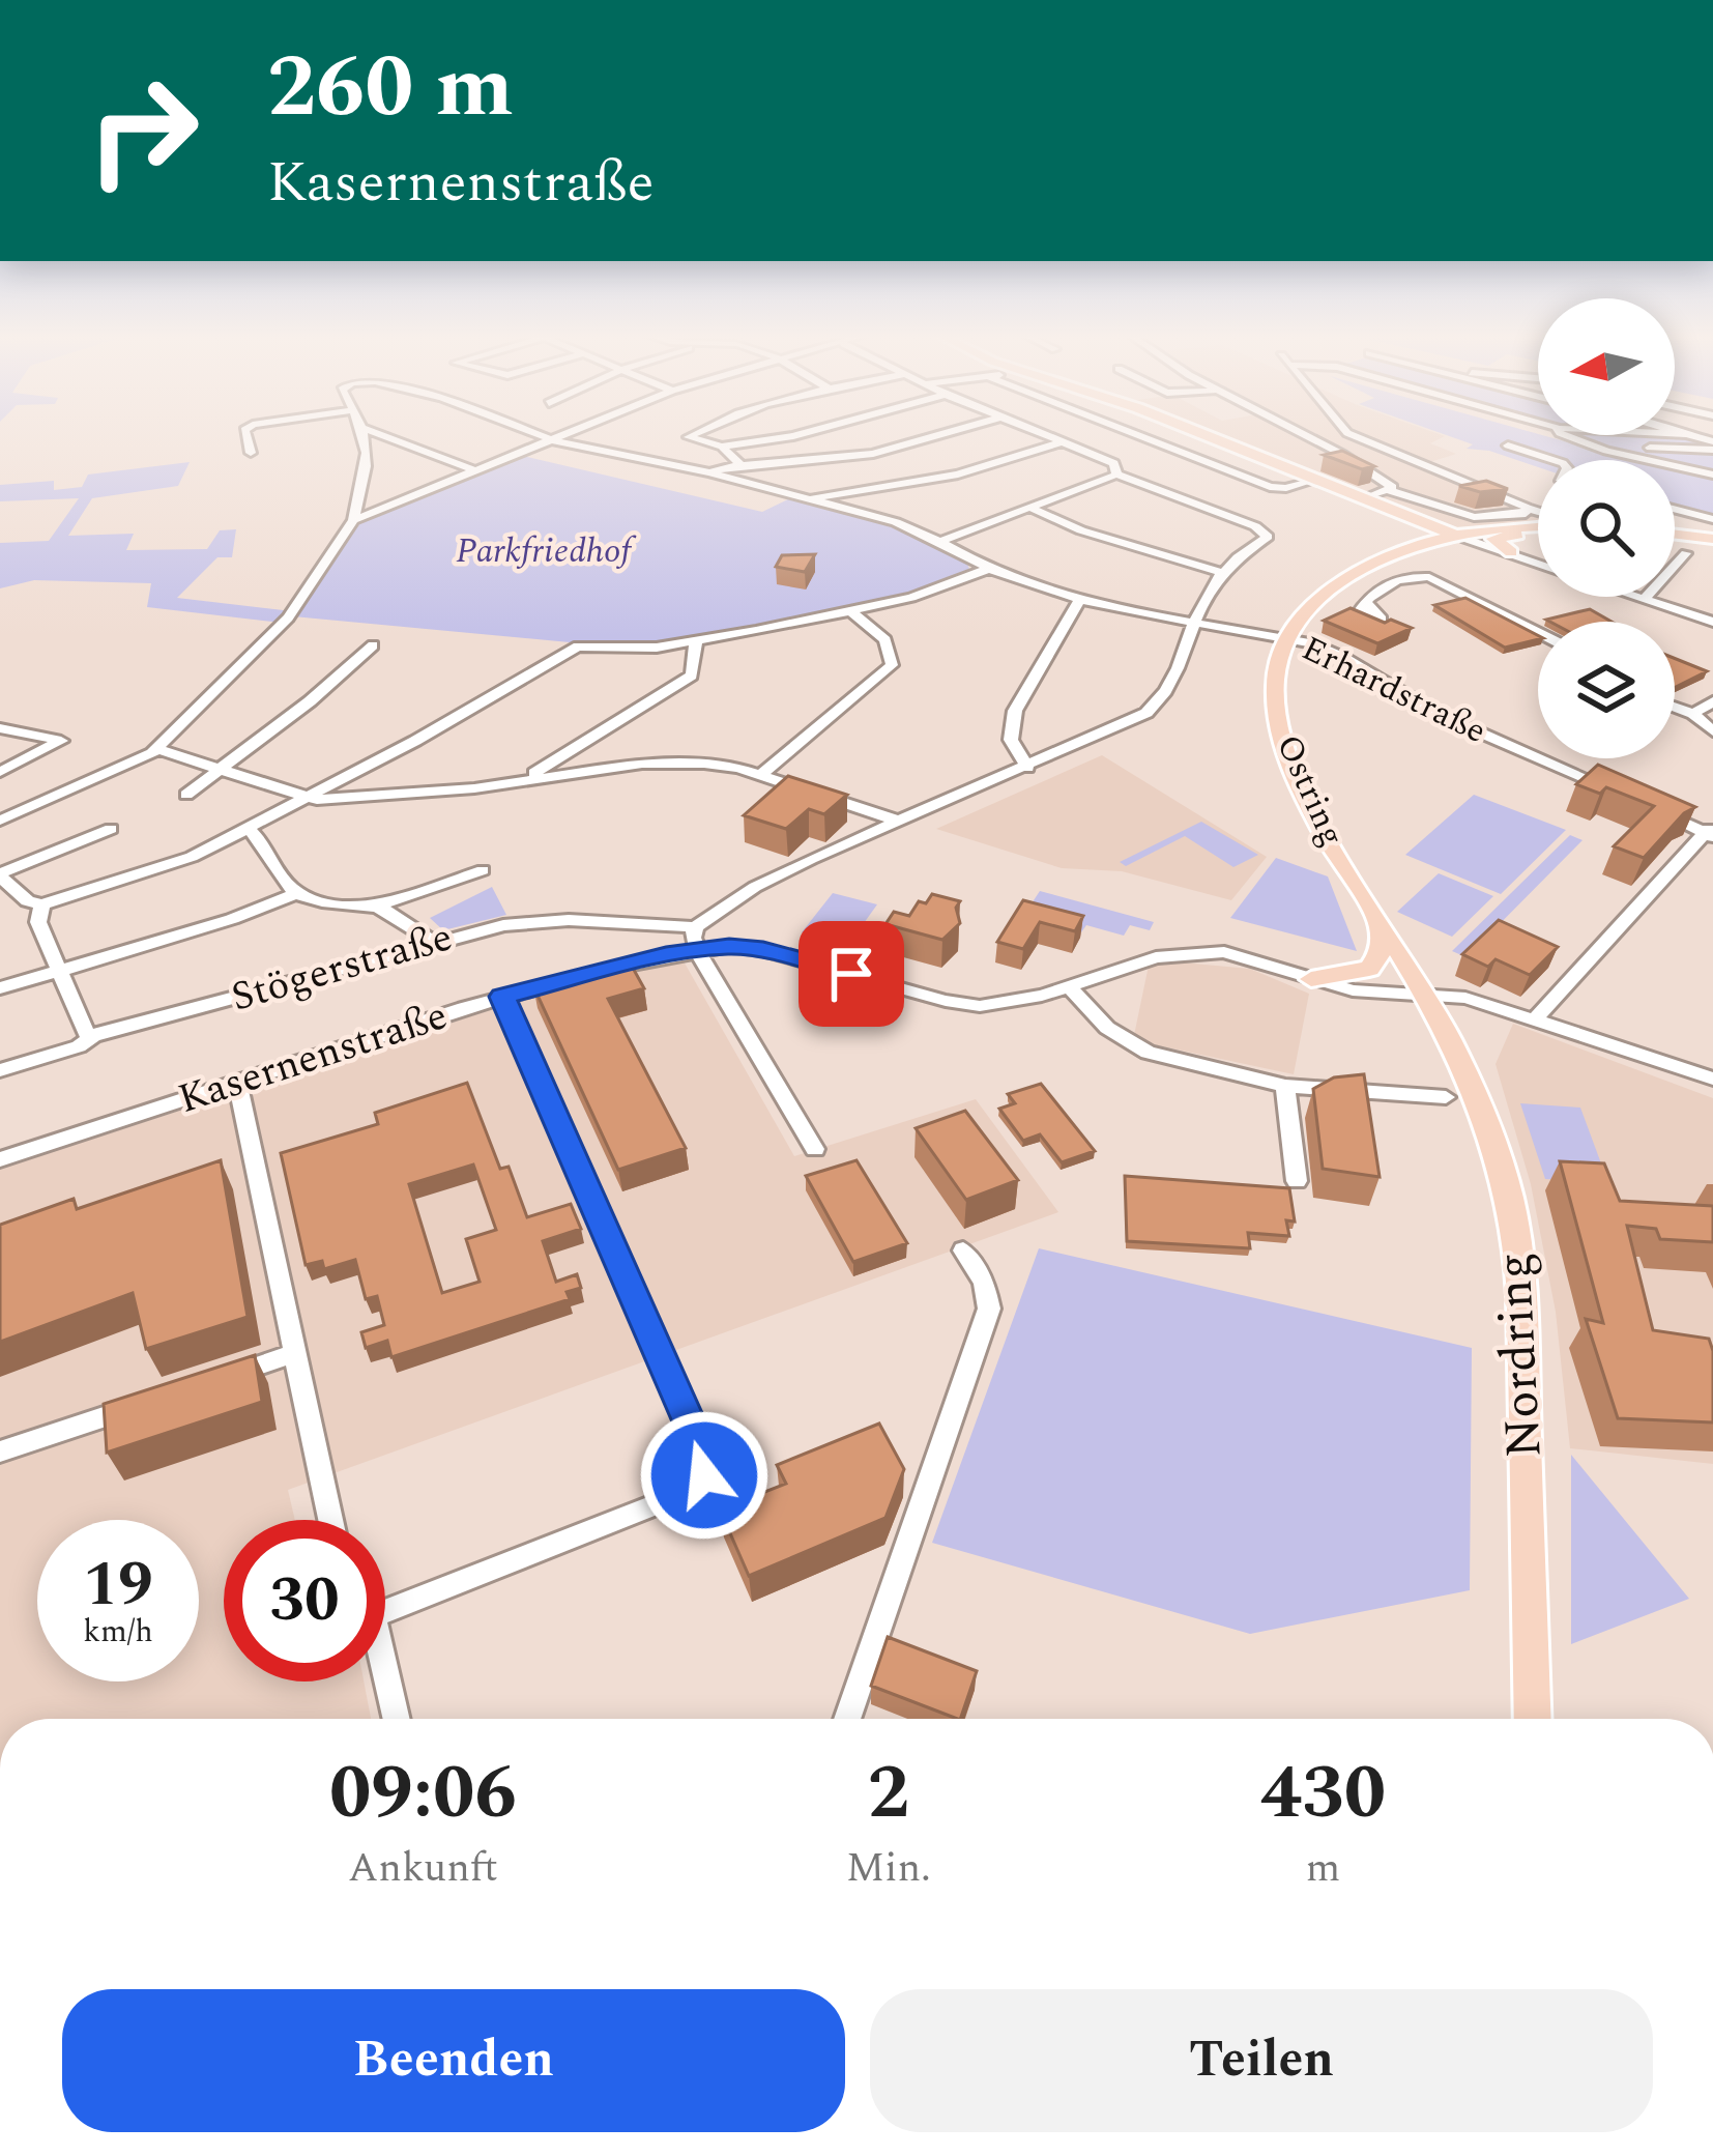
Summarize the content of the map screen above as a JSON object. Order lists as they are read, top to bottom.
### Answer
{
  "streets": {
    "main road": ["Ostring", "Nordring"],
    "street": ["Erhardstraße", "Stögerstraße", "Kasernenstraße"]
  },
  "crossings": [
    ["Erhardstraße", "Ostring"],
    ["Ostring", "Nordring"]
  ],
  "parks": ["Parkfriedhof"],
  "north": "left",
  "page": {
    "turn": ["260 m", "Kasernenstraße"],
    "speed": "19 km/h",
    "limit": "30",
    "eta": [
      "09:06",
      "Ankunft",
      "2",
      "Min.",
      "430",
      "m"
    ],
    "buttons": ["Beenden", "Teilen"]
  }
}
